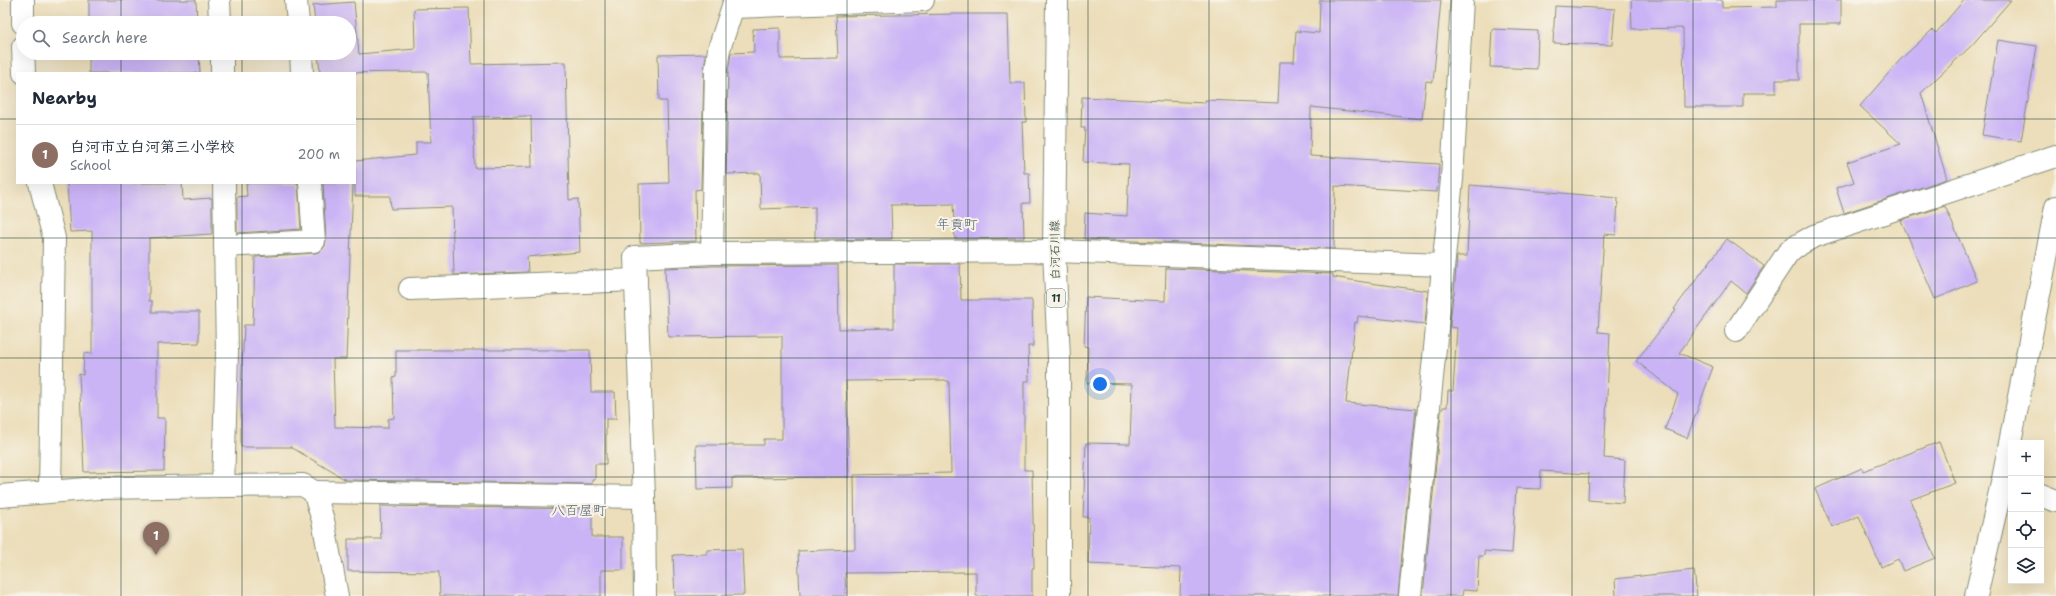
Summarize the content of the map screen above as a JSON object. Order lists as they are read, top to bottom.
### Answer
{
  "streets": {
    "street": ["白河石川線", "11"]
  },
  "districts": ["年貢町", "八百屋町"],
  "page": {
    "search": "Search here",
    "heading": "Nearby",
    "list": [
      {
        "mark": "1",
        "name": "白河市立白河第三小学校",
        "note": "School",
        "value": "200 m"
      }
    ],
    "map_buttons": ["+", "−"],
    "pins": "1"
  }
}
